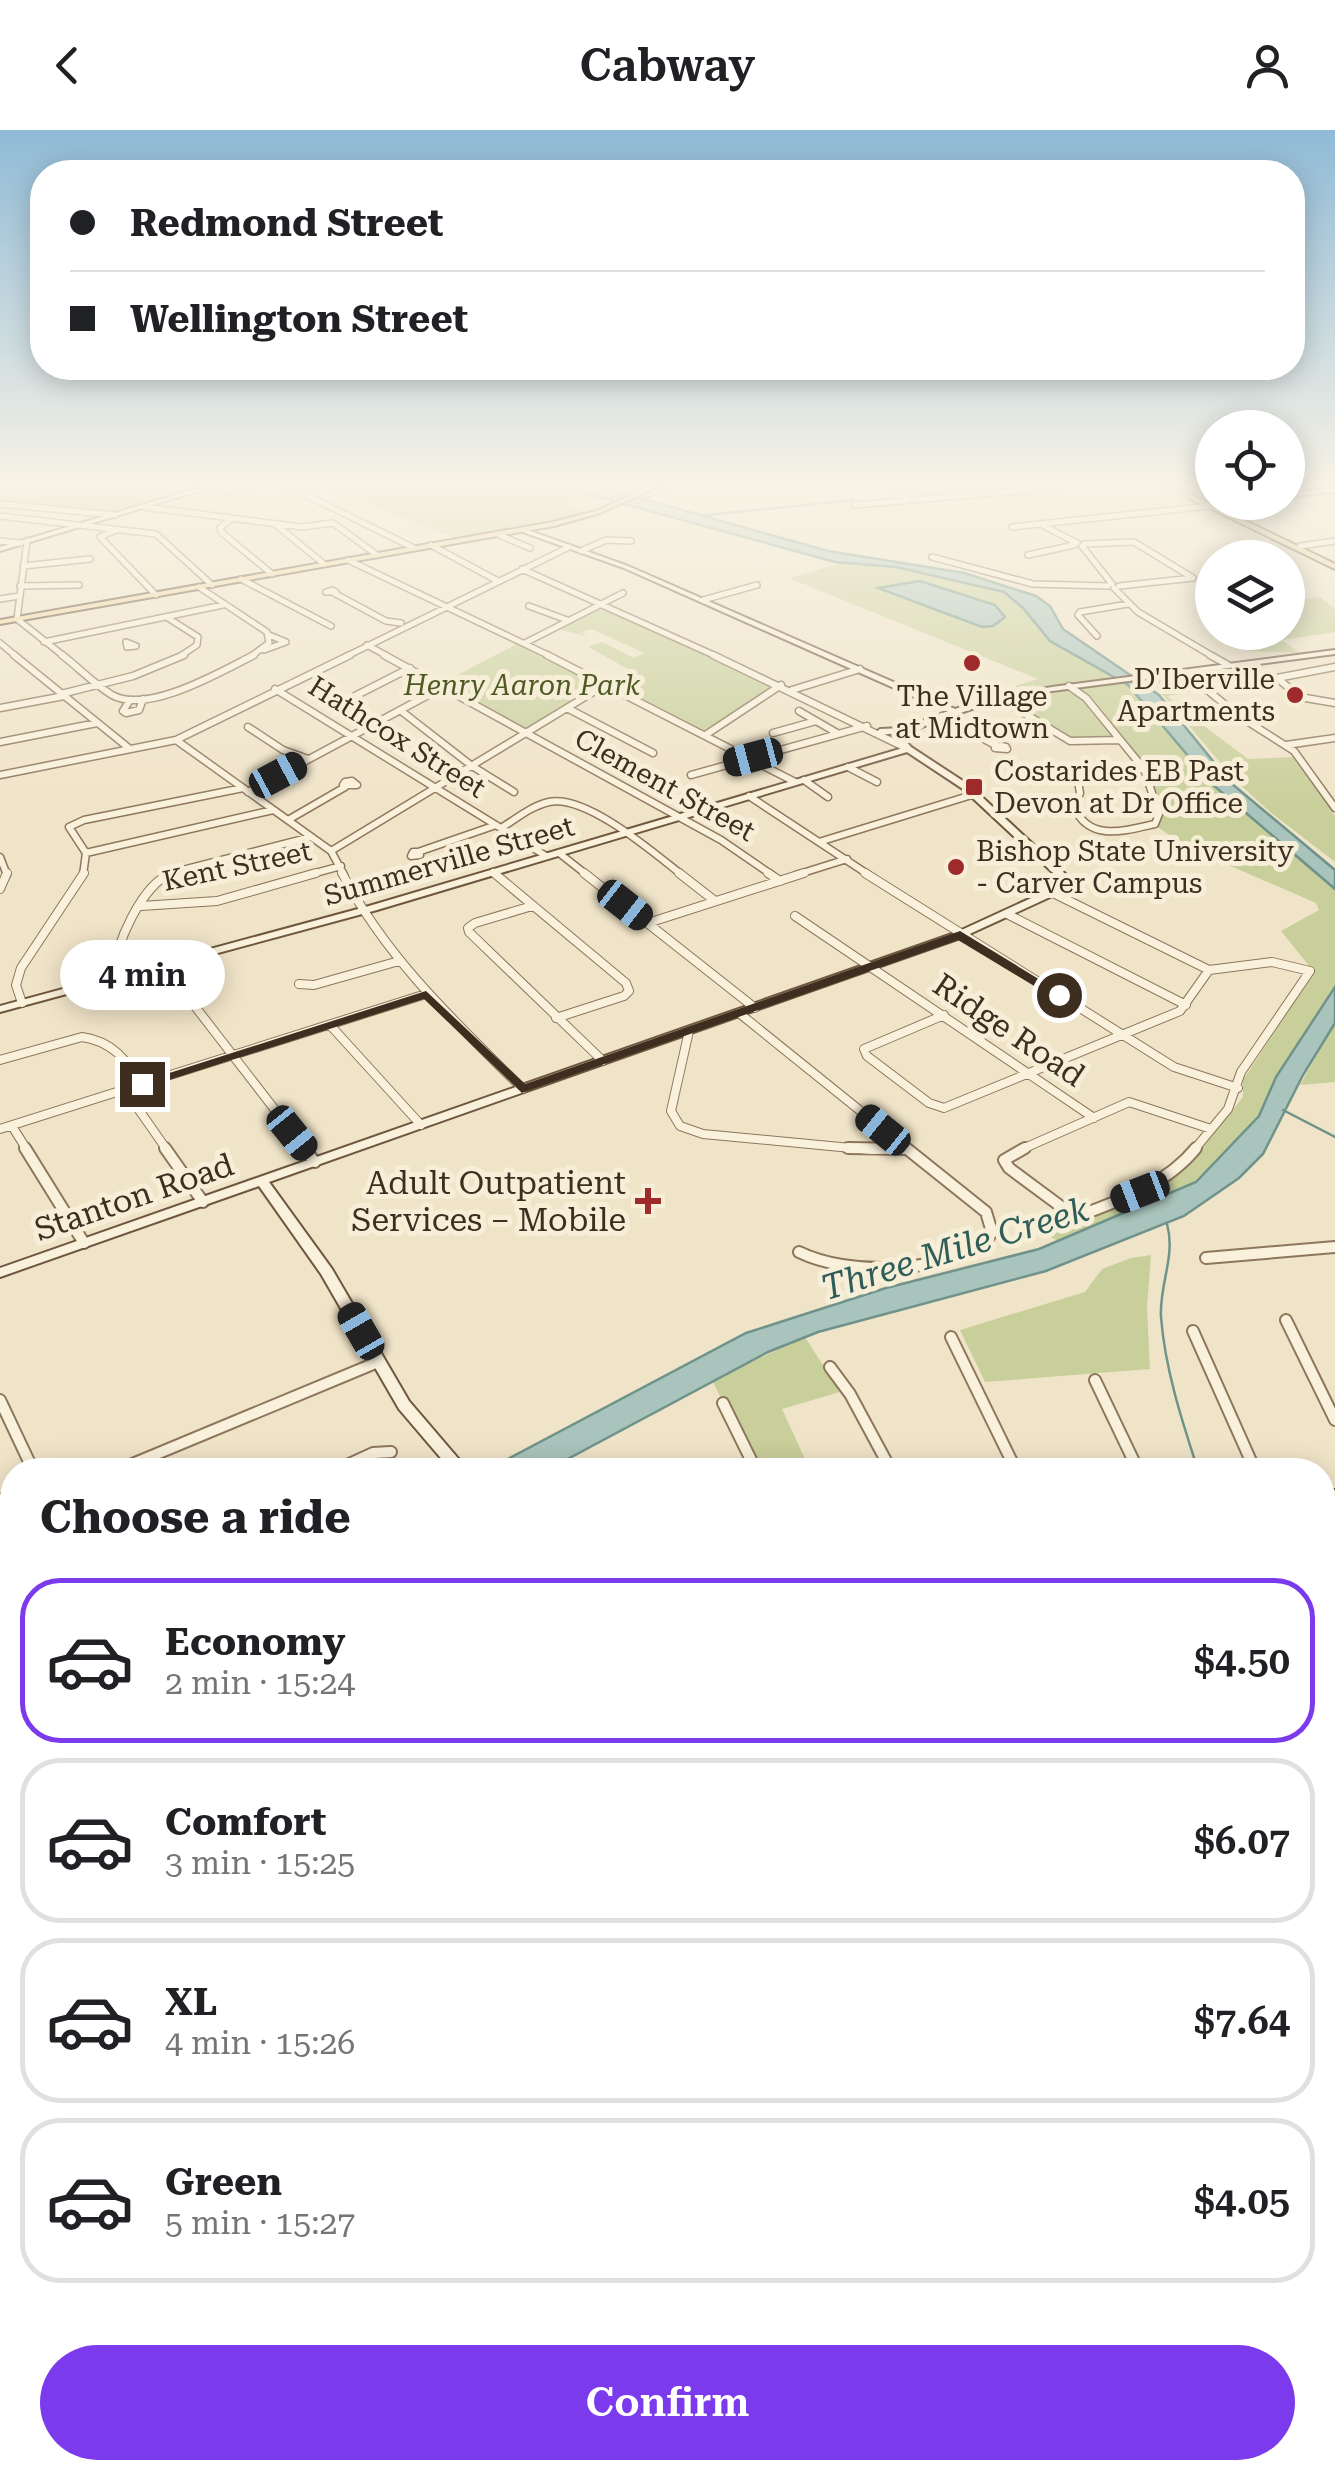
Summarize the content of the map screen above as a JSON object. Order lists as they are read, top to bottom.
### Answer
{
  "streets": {
    "street": [
      "Hathcox Street",
      "Clement Street",
      "Summerville Street",
      "Kent Street",
      "Ridge Road",
      "Stanton Road"
    ]
  },
  "crossings": [
    ["Hathcox Street", "Summerville Street"],
    ["Clement Street", "Summerville Street"],
    ["Ridge Road", "Stanton Road"]
  ],
  "water": ["Three Mile Creek"],
  "parks": ["Henry Aaron Park"],
  "places": {
    "other": ["The Village at Midtown", "D'Iberville Apartments", "Bishop State University - Carver Campus"],
    "transit": ["Costarides EB Past Devon at Dr Office"],
    "health": ["Adult Outpatient Services – Mobile"]
  },
  "page": {
    "header": "Cabway",
    "banner": ["Redmond Street", "Wellington Street"],
    "bubble": "4 min",
    "heading": "Choose a ride",
    "list": [
      {
        "name": "Economy",
        "note": "2 min · 15:24",
        "value": "$4.50"
      },
      {
        "name": "Comfort",
        "note": "3 min · 15:25",
        "value": "$6.07"
      },
      {
        "name": "XL",
        "note": "4 min · 15:26",
        "value": "$7.64"
      },
      {
        "name": "Green",
        "note": "5 min · 15:27",
        "value": "$4.05"
      }
    ],
    "buttons": "Confirm"
  }
}
